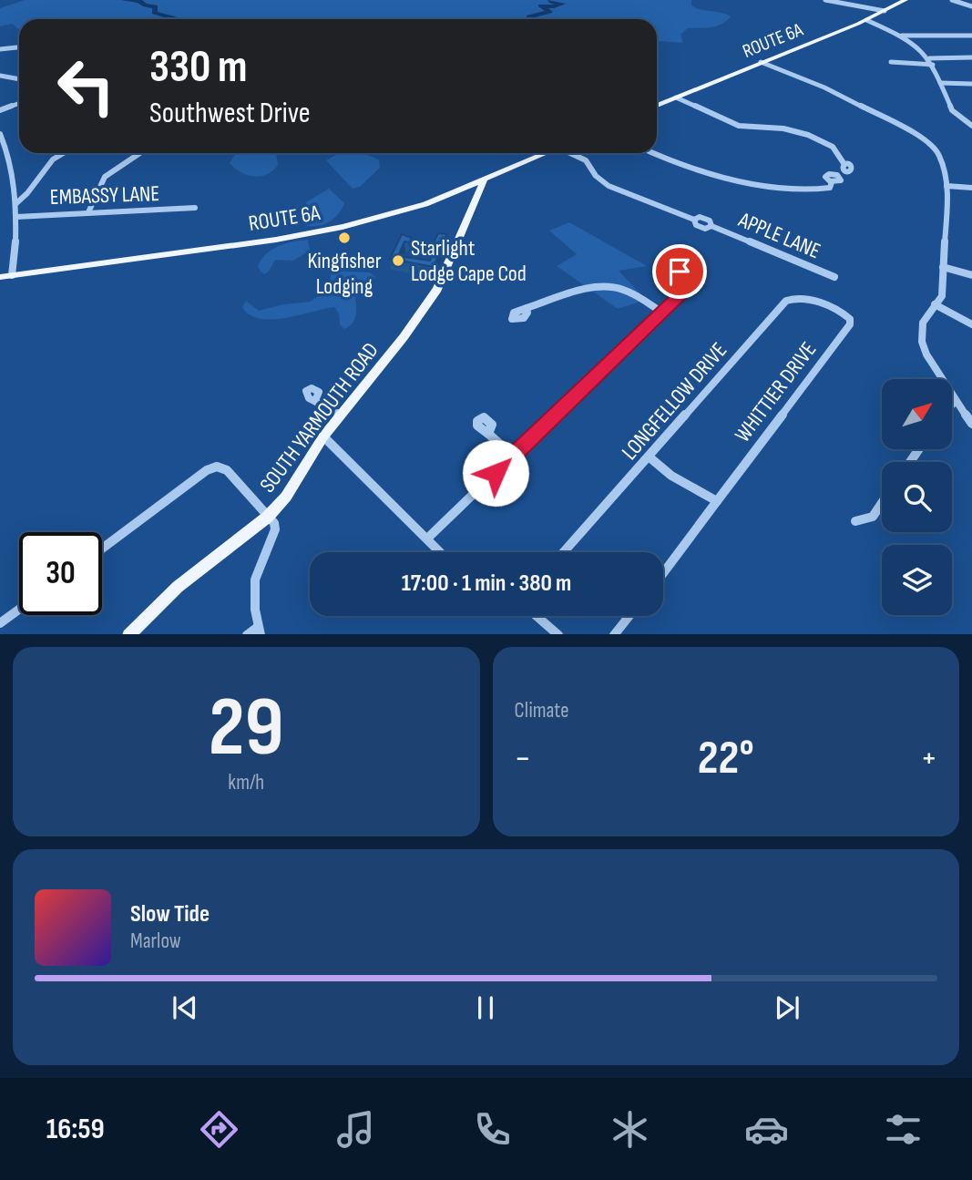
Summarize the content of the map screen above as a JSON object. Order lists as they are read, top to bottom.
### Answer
{
  "streets": {
    "main road": ["ROUTE 6A", "SOUTH YARMOUTH ROAD"],
    "street": [
      "EMBASSY LANE",
      "APPLE LANE",
      "WHITTIER DRIVE",
      "LONGFELLOW DRIVE"
    ]
  },
  "crossings": [
    ["ROUTE 6A", "SOUTH YARMOUTH ROAD"],
    ["WHITTIER DRIVE", "LONGFELLOW DRIVE"]
  ],
  "places": ["Kingfisher Lodging", "Starlight Lodge Cape Cod"],
  "north": "top right",
  "page": {
    "turn": ["330 m", "Southwest Drive"],
    "limit": "30",
    "trip": "17:00 · 1 min · 380 m",
    "tile": [
      ["29", "km/h"],
      "Climate"
    ],
    "heat": ["−", "22°", "+"],
    "song": ["Slow Tide", "Marlow"],
    "tabs": "16:59"
  }
}
